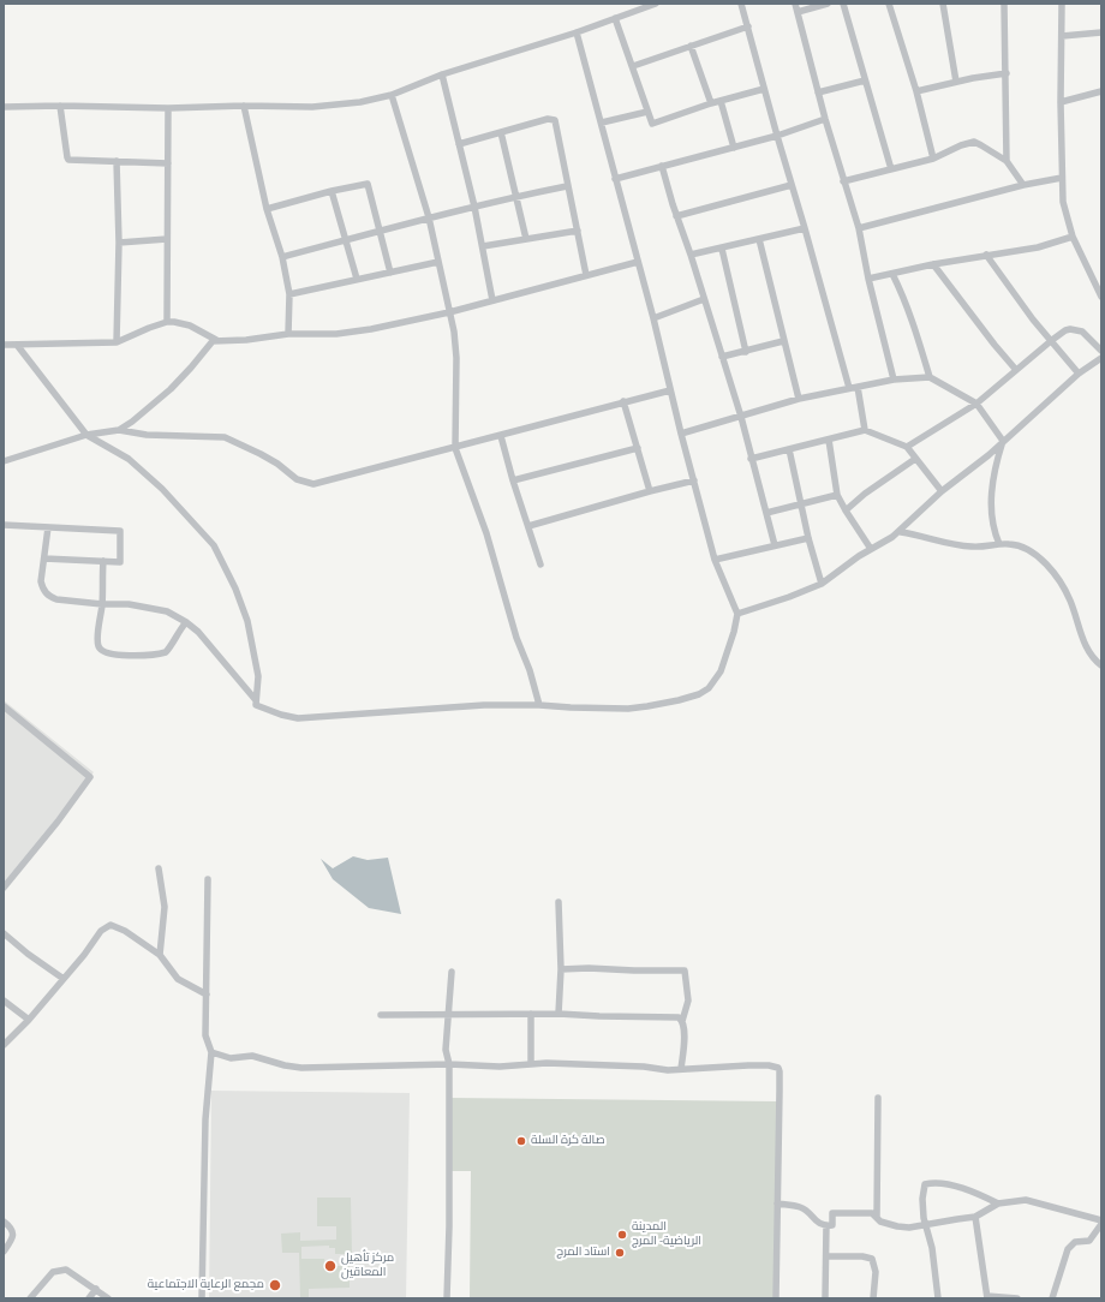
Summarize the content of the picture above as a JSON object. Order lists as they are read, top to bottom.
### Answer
{
  "places": [
    "صالة كرة السلة",
    "المدينة الرياضية- المرج",
    "استاد المرج",
    "مركز تأهيل المعاقين",
    "مجمع الرعاية الاجتماعية"
  ]
}
